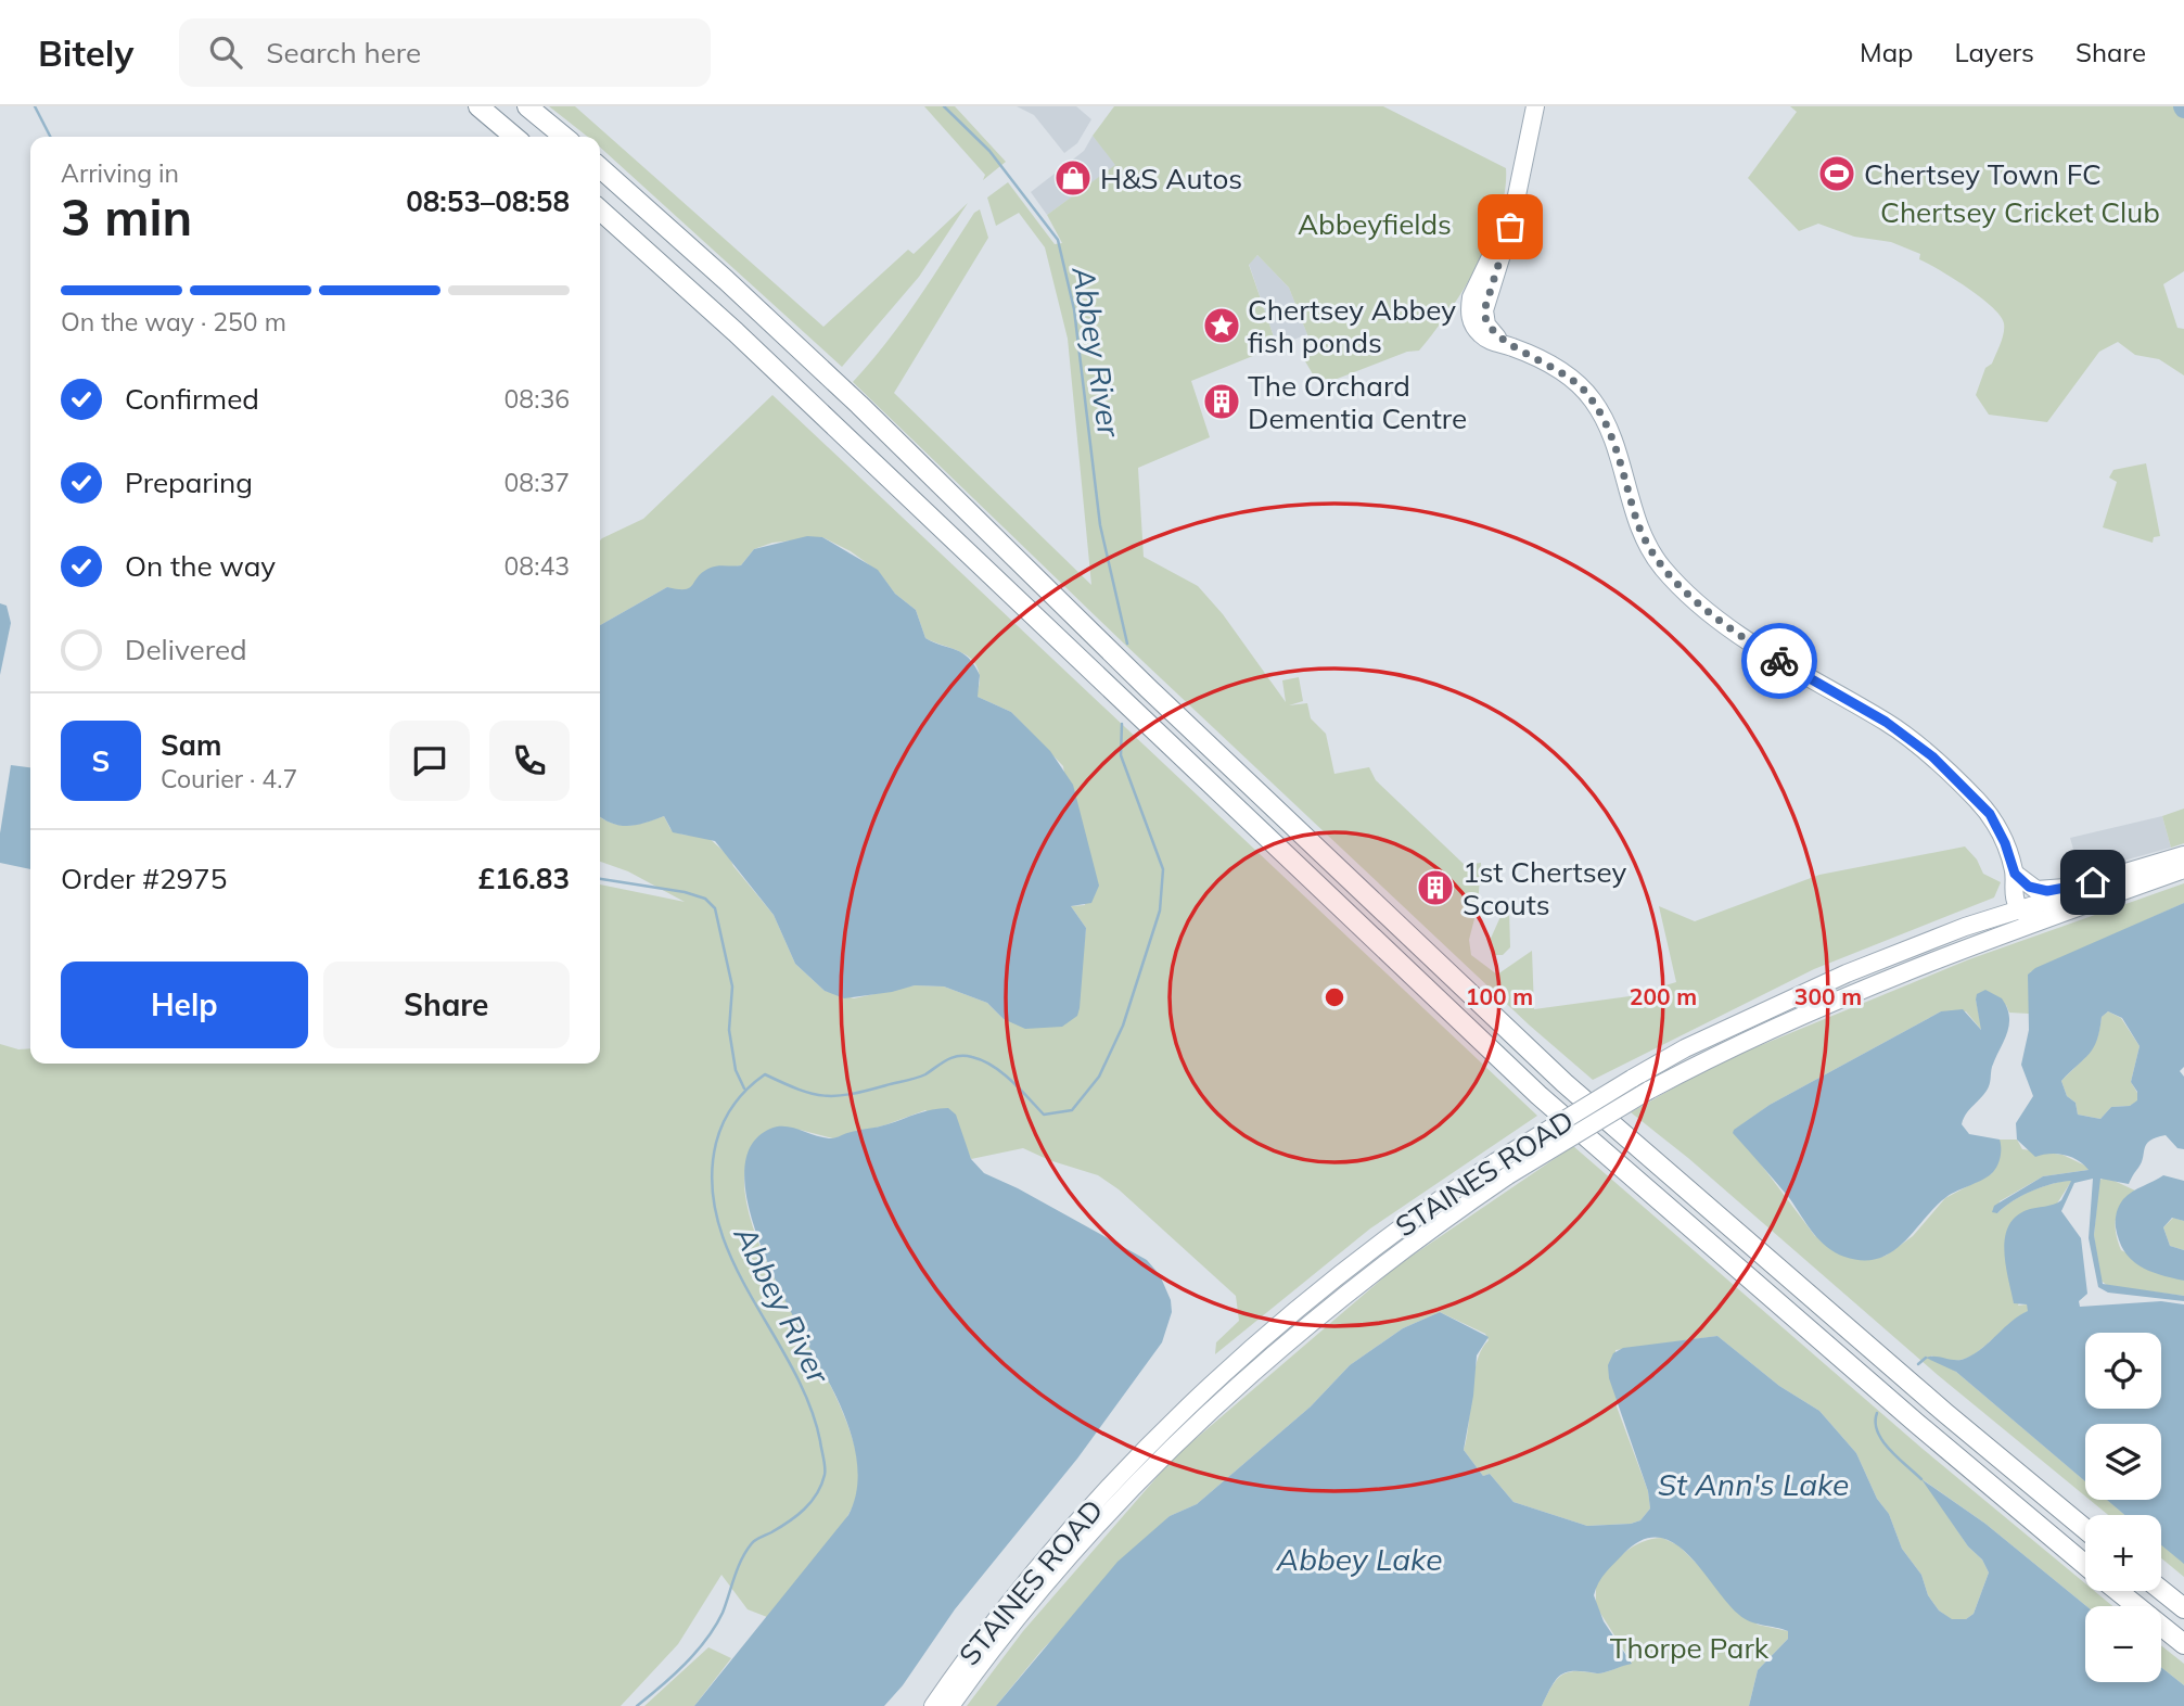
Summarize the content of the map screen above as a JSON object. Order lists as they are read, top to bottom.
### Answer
{
  "streets": {
    "main road": ["STAINES ROAD"]
  },
  "water": ["Abbey River", "St Ann's Lake", "Abbey Lake"],
  "parks": ["Chertsey Cricket Club", "Abbeyfields", "Thorpe Park"],
  "places": {
    "sports": ["Chertsey Town FC"],
    "shop": ["H&S Autos"],
    "place": ["Chertsey Abbey fish ponds"],
    "building": ["The Orchard Dementia Centre", "1st Chertsey Scouts"]
  },
  "page": {
    "header": "Bitely",
    "search": "Search here",
    "nav": ["Map", "Layers", "Share"],
    "heading": ["3 min", "Arriving in", "08:53–08:58"],
    "panel": [
      "Sam",
      "Courier · 4.7",
      "Order #2975",
      "£16.83"
    ],
    "bar": "On the way · 250 m",
    "list": [
      ["Confirmed", "08:36"],
      ["Preparing", "08:37"],
      ["On the way", "08:43"],
      "Delivered"
    ],
    "round": "S",
    "buttons": ["Help", "Share"],
    "map_buttons": ["+", "−"]
  },
  "rings": ["100 m", "200 m", "300 m"]
}
